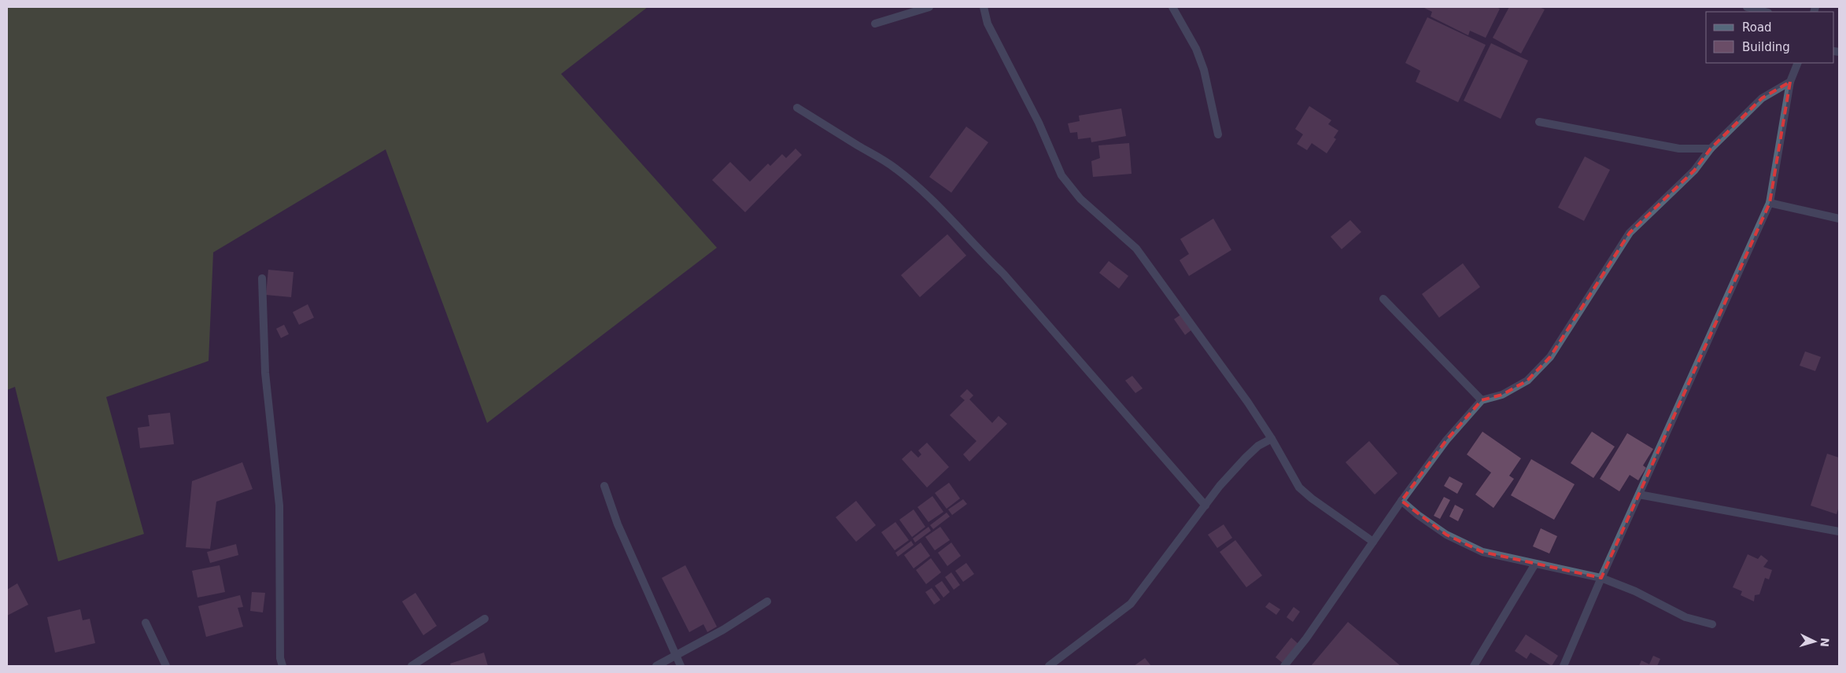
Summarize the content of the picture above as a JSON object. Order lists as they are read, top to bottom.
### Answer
{
  "legend": ["Road", "Building"],
  "north": "right"
}
